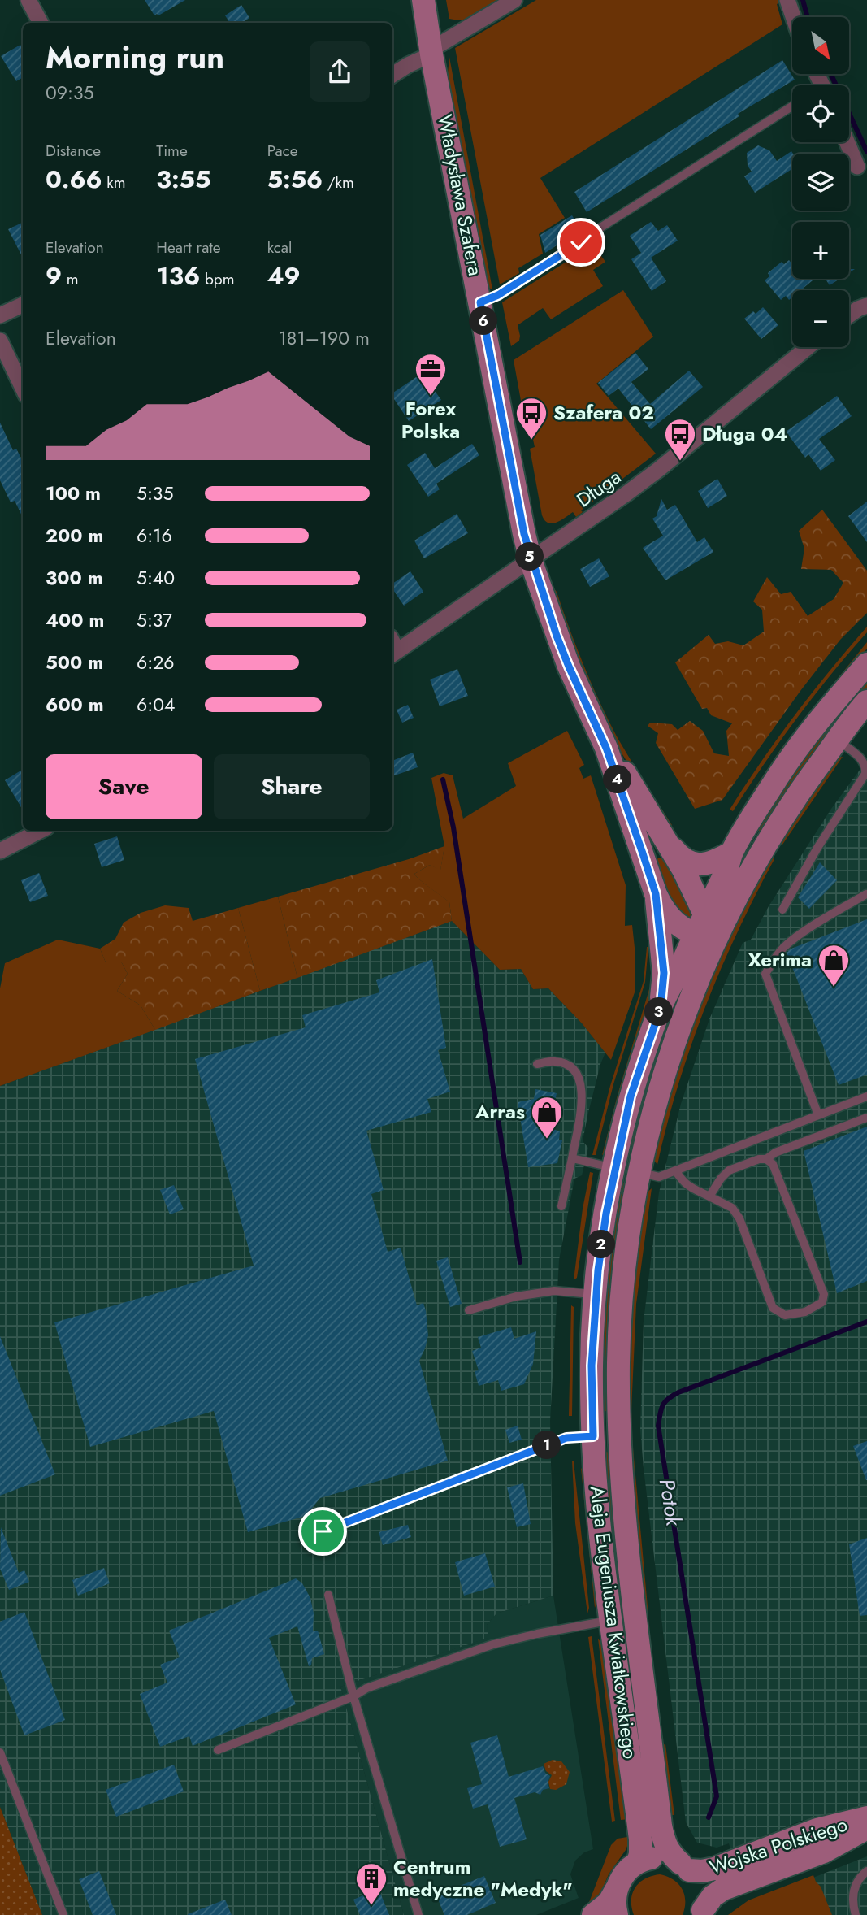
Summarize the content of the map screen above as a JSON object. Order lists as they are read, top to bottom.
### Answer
{
  "streets": {
    "street": [
      "Władysława Szafera",
      "Długa",
      "Aleja Eugeniusza Kwiatkowskiego",
      "Wojska Polskiego"
    ]
  },
  "crossings": [
    ["Władysława Szafera", "Długa"],
    ["Władysława Szafera", "Aleja Eugeniusza Kwiatkowskiego"],
    ["Aleja Eugeniusza Kwiatkowskiego", "Wojska Polskiego"]
  ],
  "water": ["Potok"],
  "places": {
    "office": ["Forex Polska"],
    "bus stop": ["Szafera 02", "Długa 04"],
    "shop": ["Xerima", "Arras"],
    "building": ["Centrum medyczne \"Medyk\""]
  },
  "north": "bottom right",
  "page": {
    "map_buttons": ["+", "−"],
    "heading": ["Morning run", "09:35"],
    "stats": [
      ["Distance", "0.66 km"],
      ["Time", "3:55"],
      ["Pace", "5:56 /km"],
      ["Elevation", "9 m"],
      ["Heart rate", "136 bpm"],
      ["kcal", "49"]
    ],
    "pins": [
      "6",
      "5",
      "4",
      "3",
      "2",
      "1"
    ],
    "chart": ["Elevation", "181–190 m"],
    "list": [
      {
        "name": "100 m",
        "note": "5:35"
      },
      {
        "name": "200 m",
        "note": "6:16"
      },
      {
        "name": "300 m",
        "note": "5:40"
      },
      {
        "name": "400 m",
        "note": "5:37"
      },
      {
        "name": "500 m",
        "note": "6:26"
      },
      {
        "name": "600 m",
        "note": "6:04"
      }
    ],
    "buttons": ["Save", "Share"]
  }
}
